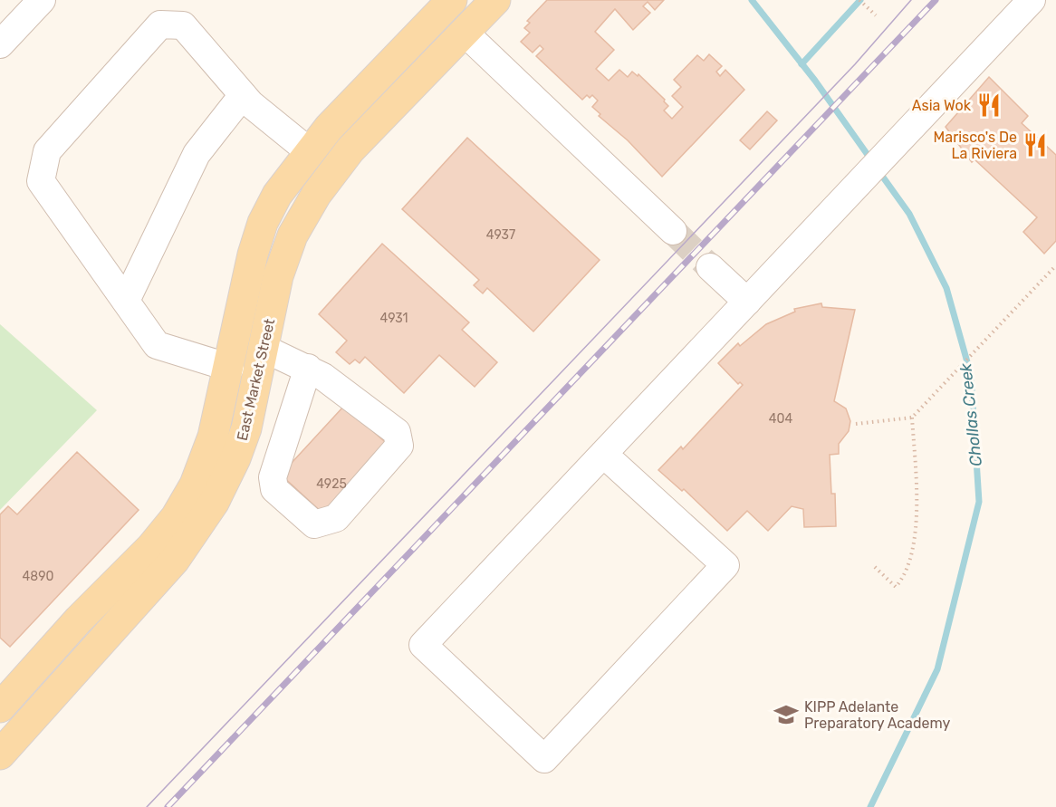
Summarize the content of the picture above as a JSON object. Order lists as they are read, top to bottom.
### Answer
{
  "streets": {
    "main road": ["East Market Street"]
  },
  "water": ["Chollas Creek"],
  "places": {
    "restaurant": ["Asia Wok", "Marisco's De La Riviera"],
    "school or university": ["KIPP Adelante Preparatory Academy"]
  },
  "house_numbers": [
    "4937",
    "4931",
    "404",
    "4925",
    "4890"
  ]
}
